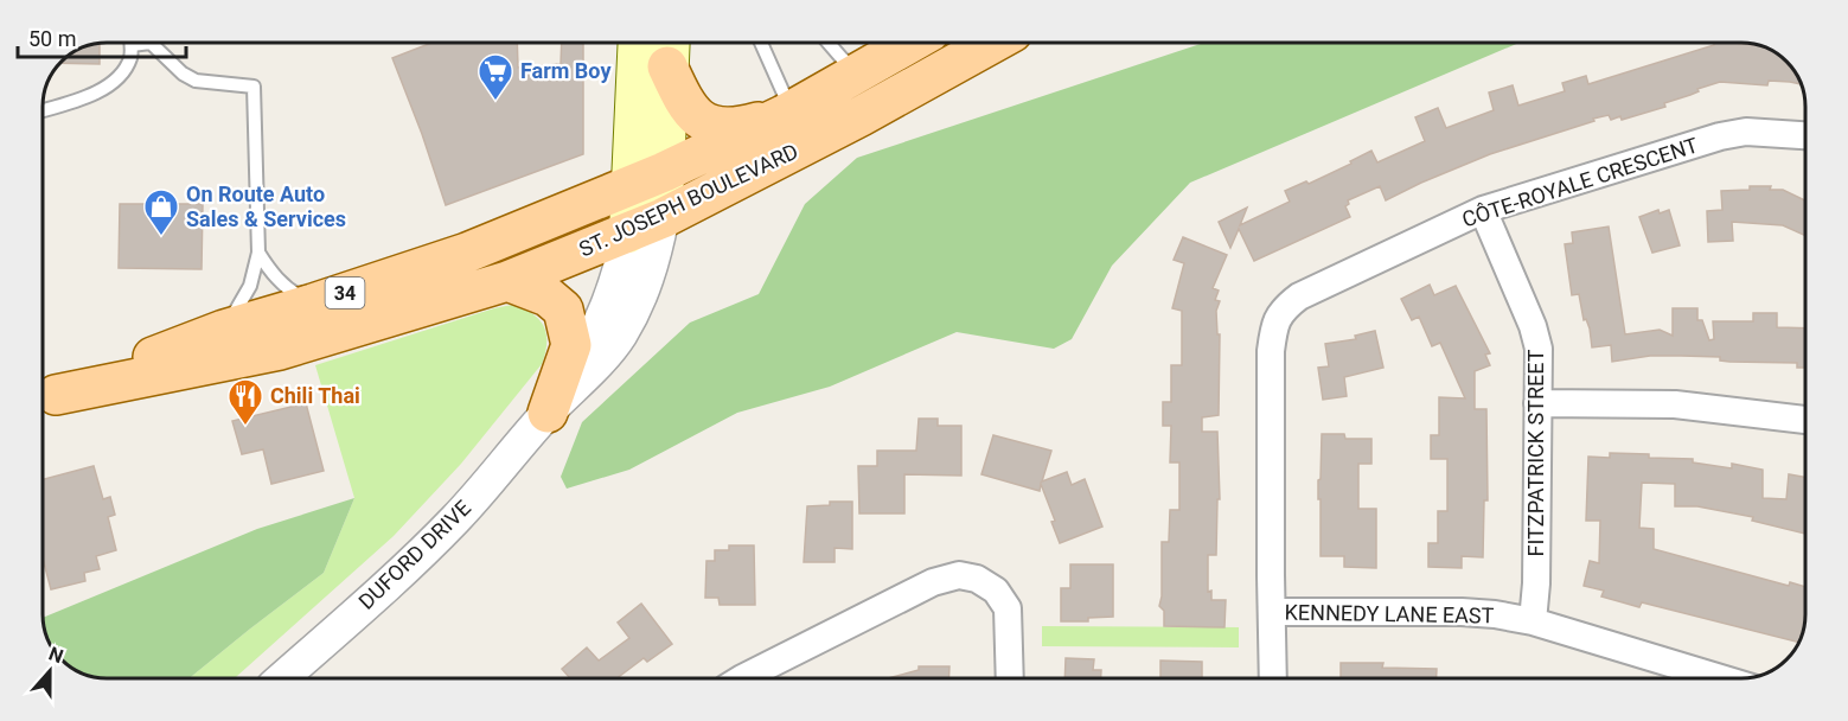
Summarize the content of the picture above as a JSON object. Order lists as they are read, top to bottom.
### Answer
{
  "streets": {
    "main road": ["ST. JOSEPH BOULEVARD", "34"],
    "street": [
      "CÔTE-ROYALE CRESCENT",
      "FITZPATRICK STREET",
      "DUFORD DRIVE",
      "KENNEDY LANE EAST"
    ]
  },
  "crossings": [
    ["CÔTE-ROYALE CRESCENT", "FITZPATRICK STREET"],
    ["CÔTE-ROYALE CRESCENT", "KENNEDY LANE EAST"],
    ["ST. JOSEPH BOULEVARD", "DUFORD DRIVE"],
    ["FITZPATRICK STREET", "KENNEDY LANE EAST"]
  ],
  "places": {
    "supermarket": ["Farm Boy"],
    "shop": ["On Route Auto Sales & Services"],
    "restaurant": ["Chili Thai"]
  },
  "scale_bar": "50 m",
  "north": "top"
}
